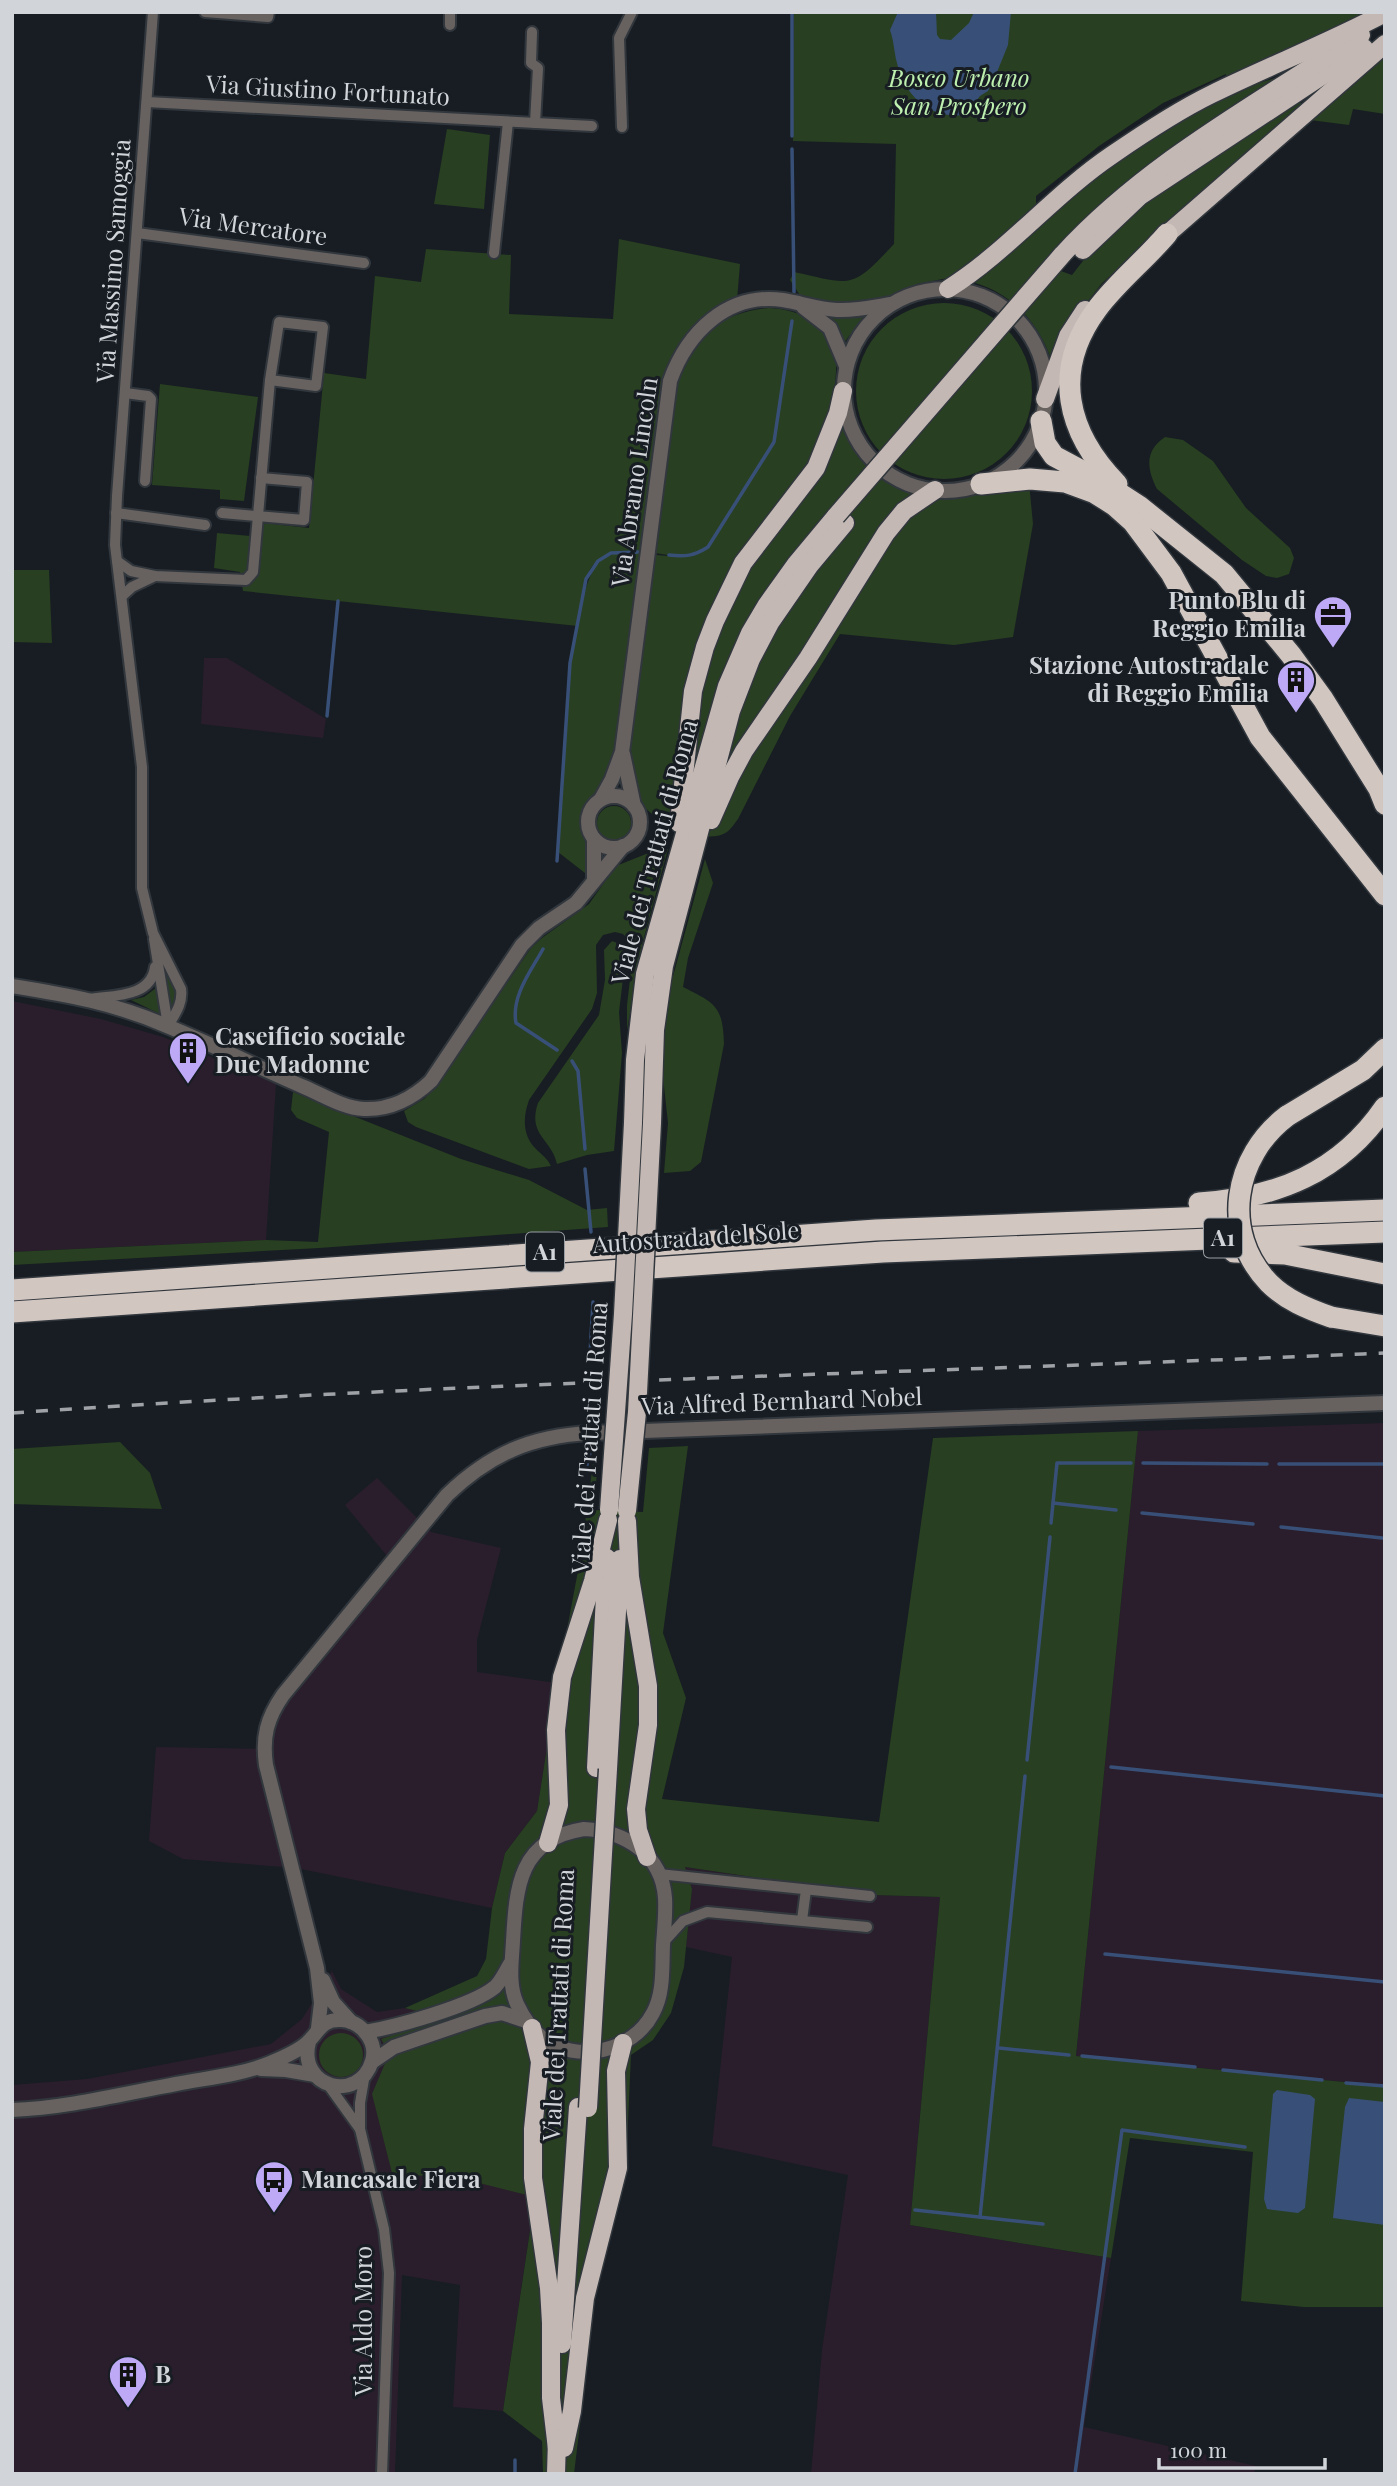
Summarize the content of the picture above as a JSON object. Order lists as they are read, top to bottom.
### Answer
{
  "streets": {
    "highway": ["Viale dei Trattati di Roma", "Autostrada del Sole", "A1"],
    "street": [
      "Via Giustino Fortunato",
      "Via Mercatore",
      "Via Massimo Samoggia",
      "Via Abramo Lincoln",
      "Via Alfred Bernhard Nobel",
      "Via Aldo Moro"
    ]
  },
  "crossings": [
    ["Via Giustino Fortunato", "Via Massimo Samoggia"],
    ["Via Mercatore", "Via Massimo Samoggia"],
    ["Via Massimo Samoggia", "Via Abramo Lincoln"],
    ["Via Alfred Bernhard Nobel", "Via Aldo Moro"]
  ],
  "parks": ["Bosco Urbano San Prospero"],
  "places": {
    "office": ["Punto Blu di Reggio Emilia"],
    "building": ["Stazione Autostradale di Reggio Emilia", "Caseificio sociale Due Madonne", "B"],
    "bus stop": ["Mancasale Fiera"]
  },
  "scale_bar": "100 m"
}
